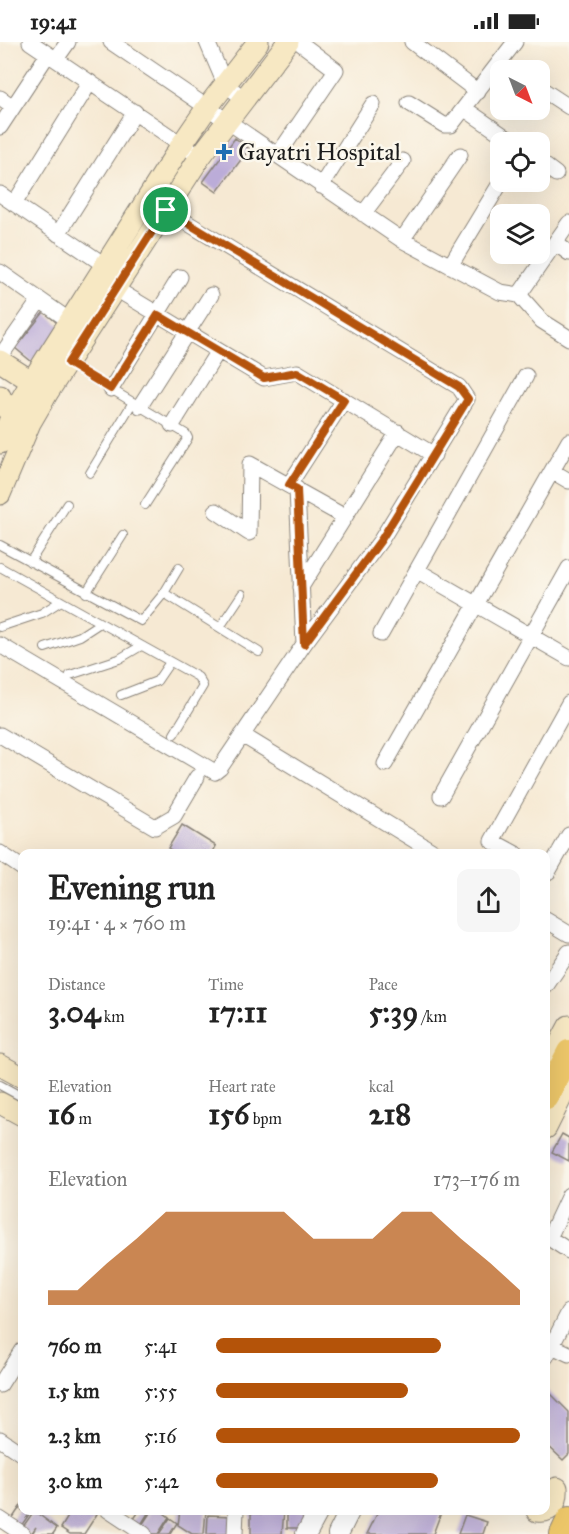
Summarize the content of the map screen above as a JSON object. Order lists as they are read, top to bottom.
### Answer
{
  "places": {
    "health": ["Gayatri Hospital"]
  },
  "north": "bottom right",
  "page": {
    "status": "19:41",
    "heading": ["Evening run", "19:41 · 4 × 760 m"],
    "stats": [
      ["Distance", "3.04 km"],
      ["Time", "17:11"],
      ["Pace", "5:39 /km"],
      ["Elevation", "16 m"],
      ["Heart rate", "156 bpm"],
      ["kcal", "218"]
    ],
    "chart": ["Elevation", "173–176 m"],
    "list": [
      {
        "name": "760 m",
        "note": "5:41"
      },
      {
        "name": "1.5 km",
        "note": "5:55"
      },
      {
        "name": "2.3 km",
        "note": "5:16"
      },
      {
        "name": "3.0 km",
        "note": "5:42"
      }
    ]
  }
}
